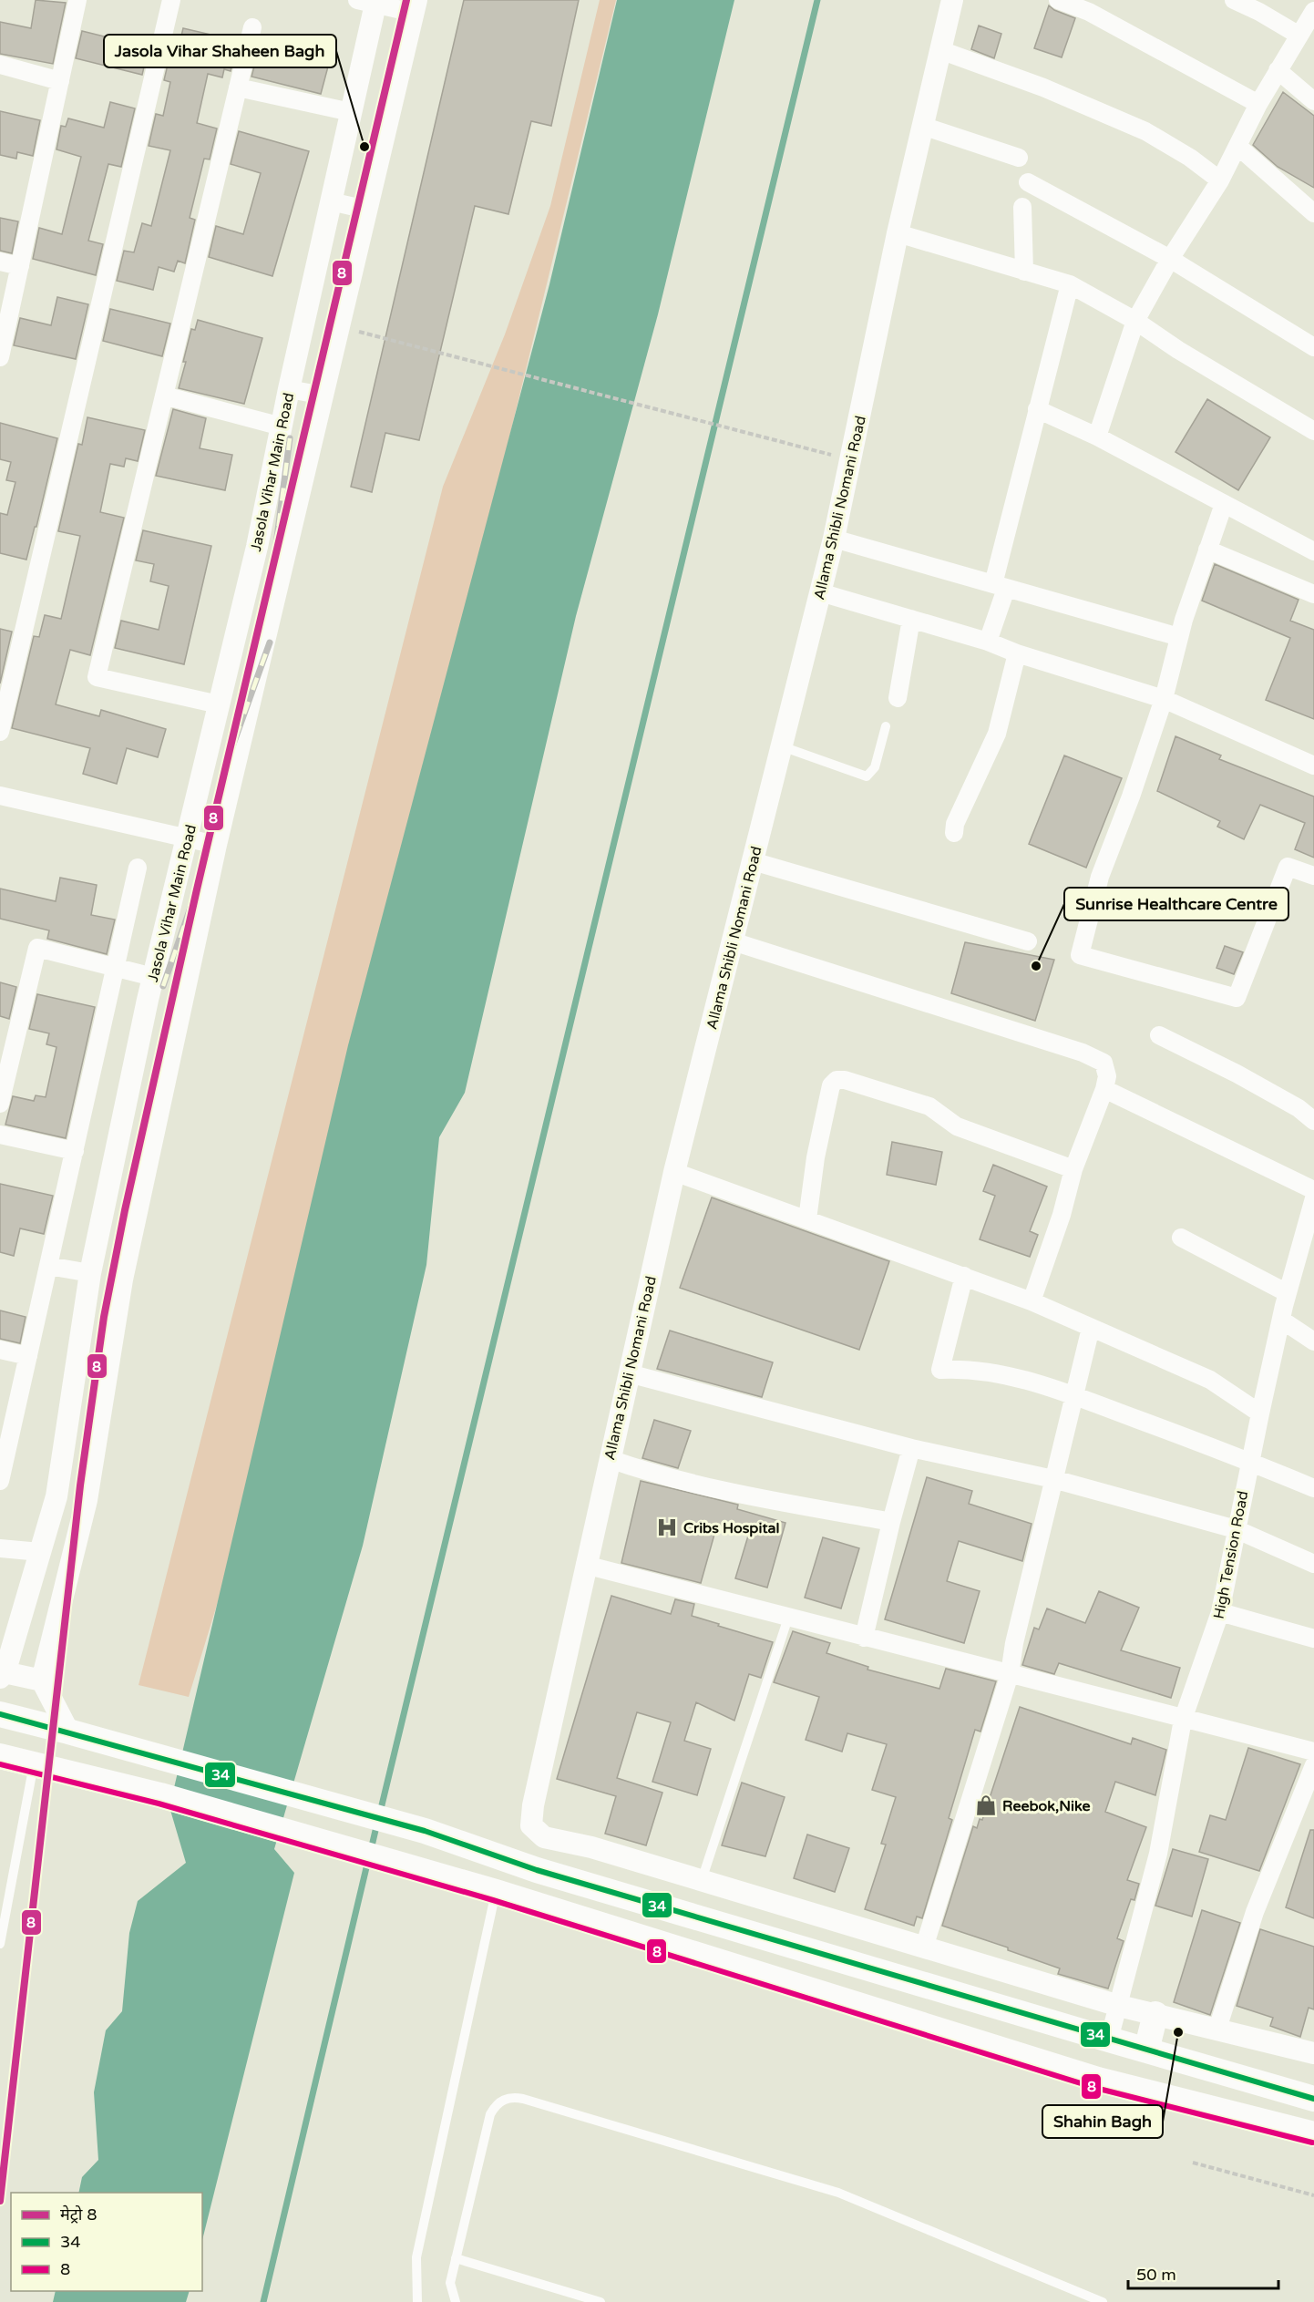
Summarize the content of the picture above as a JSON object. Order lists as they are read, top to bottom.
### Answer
{
  "streets": {
    "street": ["Jasola Vihar Main Road", "Allama Shibli Nomani Road", "High Tension Road"]
  },
  "places": {
    "other": ["Jasola Vihar Shaheen Bagh", "Sunrise Healthcare Centre", "Shahin Bagh"],
    "hospital": ["Cribs Hospital"],
    "shop": ["Reebok,Nike"]
  },
  "lines": ["metro line 8", "transit line 34", "transit line 8"],
  "legend": ["मेट्रो 8", "34", "8"],
  "scale_bar": "50 m"
}
